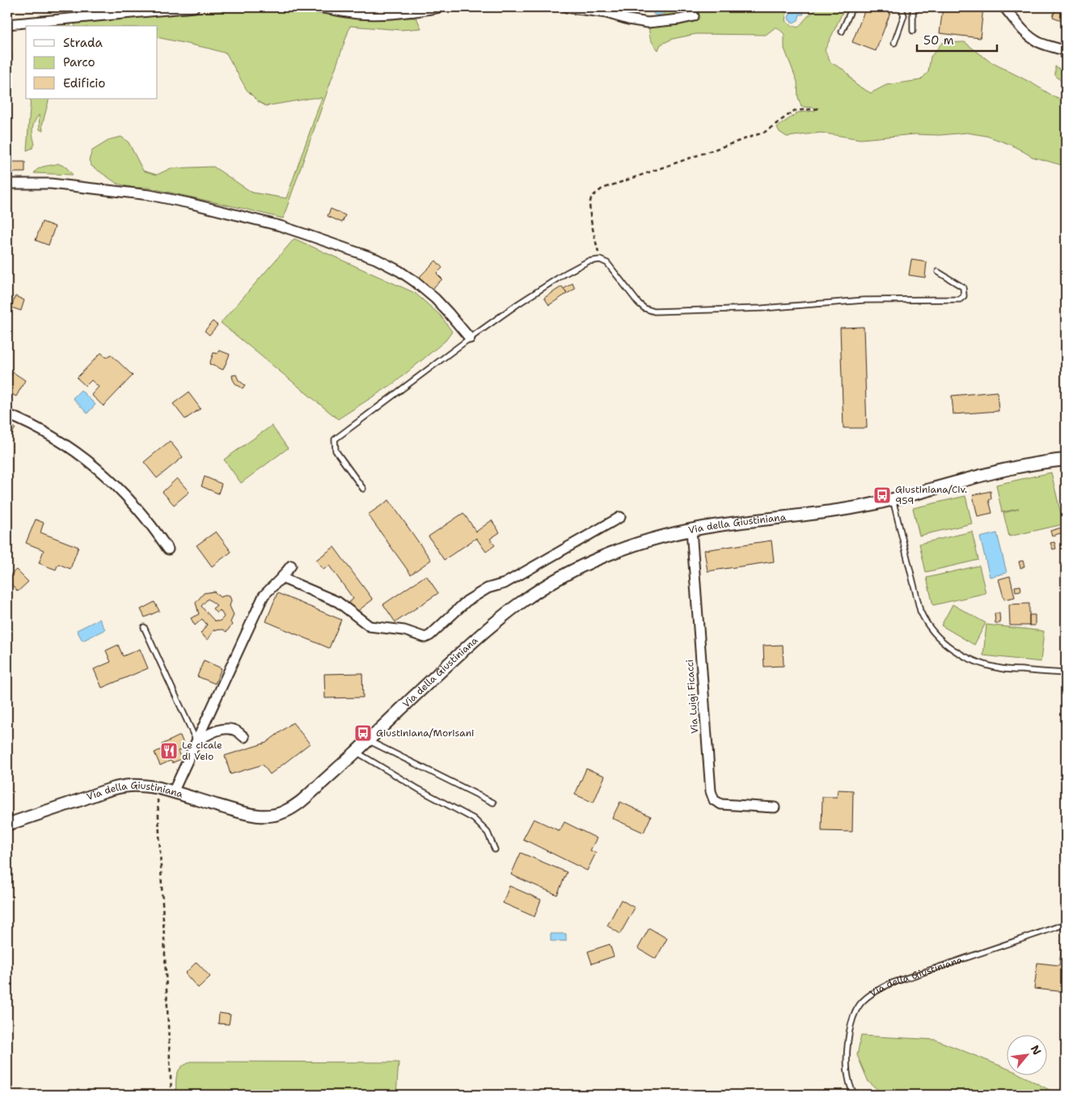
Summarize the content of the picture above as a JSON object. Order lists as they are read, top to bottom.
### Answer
{
  "streets": {
    "street": ["Via della Giustiniana", "Via Luigi Ficacci"]
  },
  "crossings": [
    ["Via della Giustiniana", "Via Luigi Ficacci"]
  ],
  "places": {
    "bus stop": ["Giustiniana/Civ. 959", "Giustiniana/Morisani"],
    "restaurant": ["Le cicale di Veio"]
  },
  "legend": ["Strada", "Parco", "Edificio"],
  "scale_bar": "50 m",
  "north": "top right"
}
